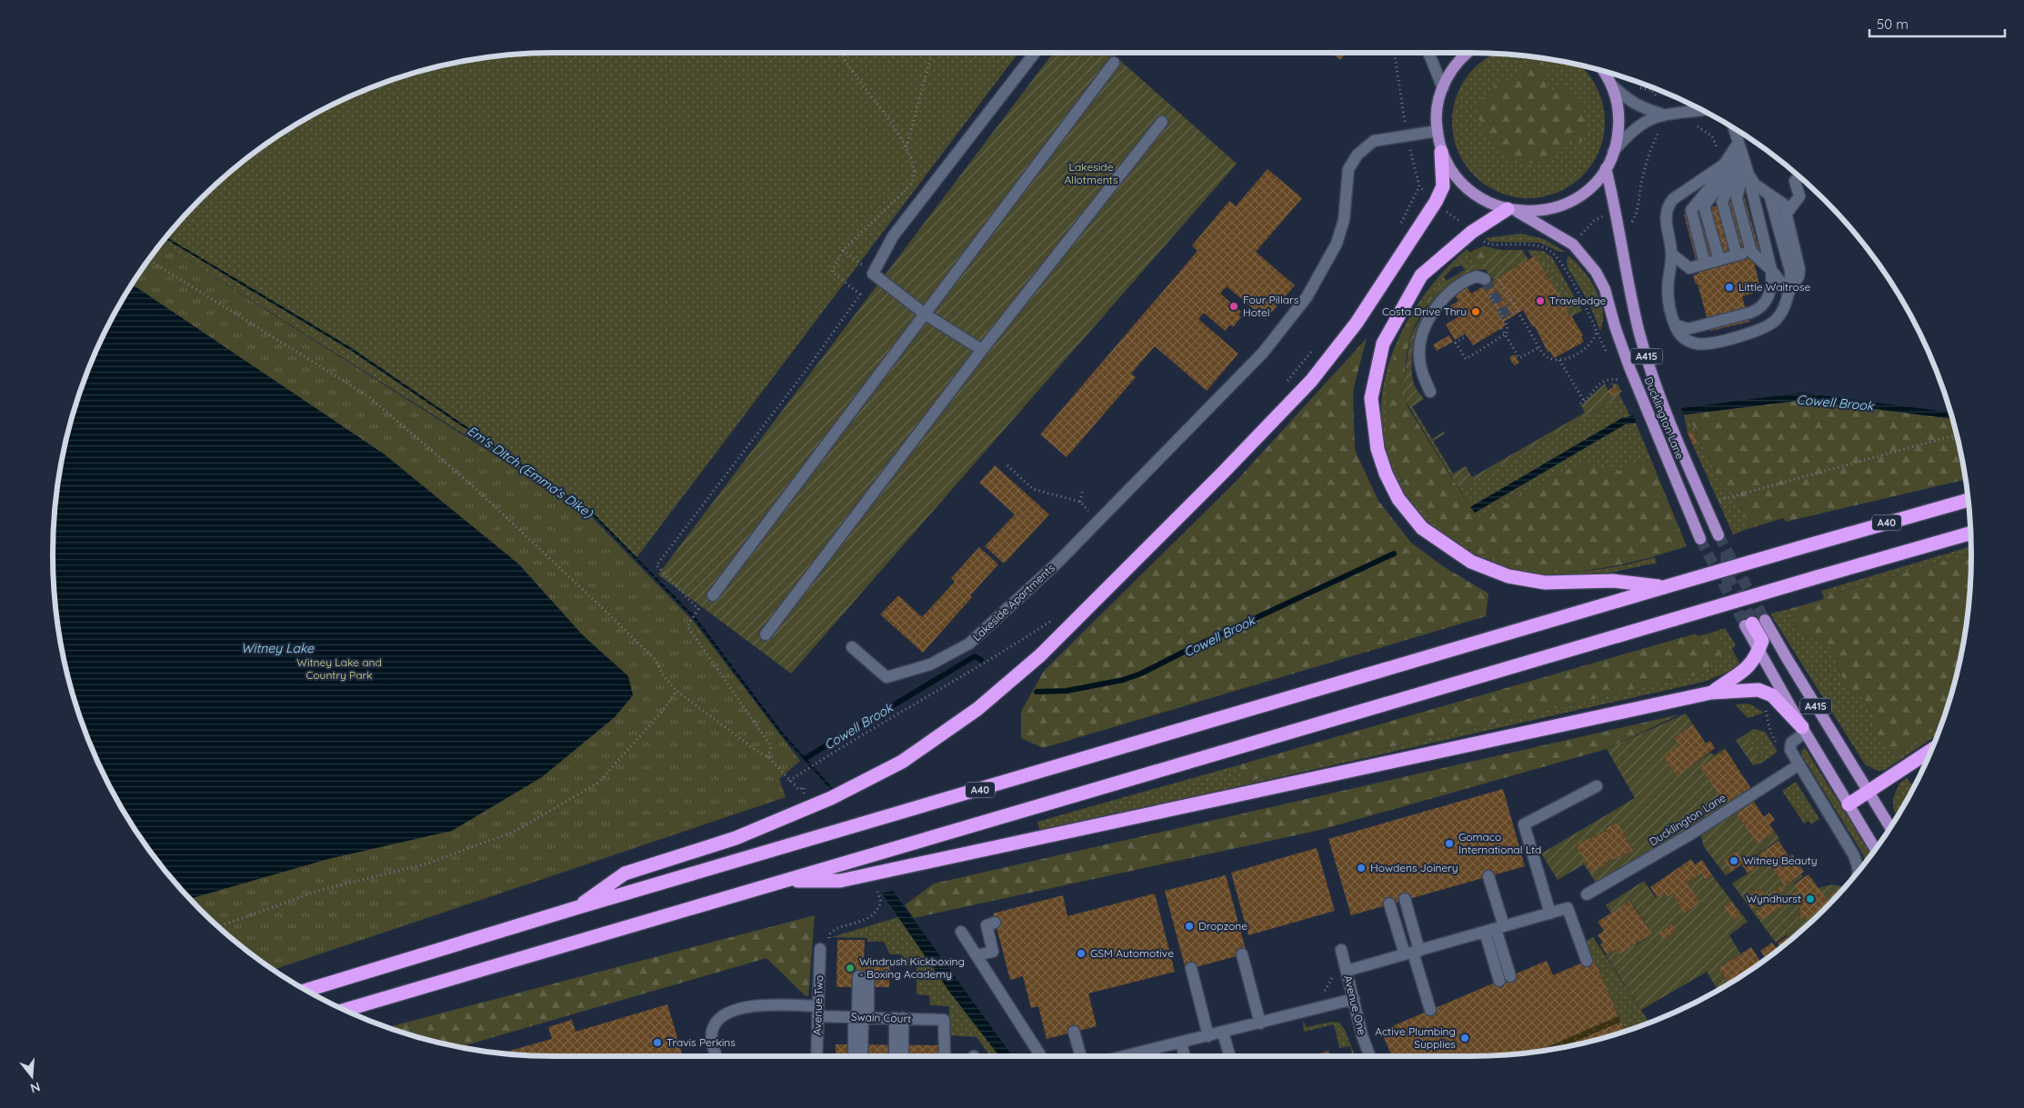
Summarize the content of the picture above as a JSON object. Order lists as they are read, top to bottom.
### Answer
{
  "streets": {
    "highway": ["A40"],
    "main road": ["A415", "Ducklington Lane"],
    "street": [
      "Lakeside Apartments",
      "Avenue Two",
      "Avenue One",
      "Swain Court"
    ]
  },
  "crossings": [
    ["Avenue Two", "Swain Court"]
  ],
  "water": ["Cowell Brook", "Em's Ditch (Emma's Dike)", "Witney Lake"],
  "parks": ["Lakeside Allotments", "Witney Lake and Country Park"],
  "places": [
    "Little Waitrose",
    "Travelodge",
    "Four Pillars Hotel",
    "Costa Drive Thru",
    "Gomaco International Ltd",
    "Witney Beauty",
    "Howdens Joinery",
    "Wyndhurst",
    "Dropzone",
    "GSM Automotive",
    "Windrush Kickboxing - Boxing Academy",
    "Active Plumbing Supplies",
    "Travis Perkins"
  ],
  "scale_bar": "50 m",
  "north": "bottom"
}
